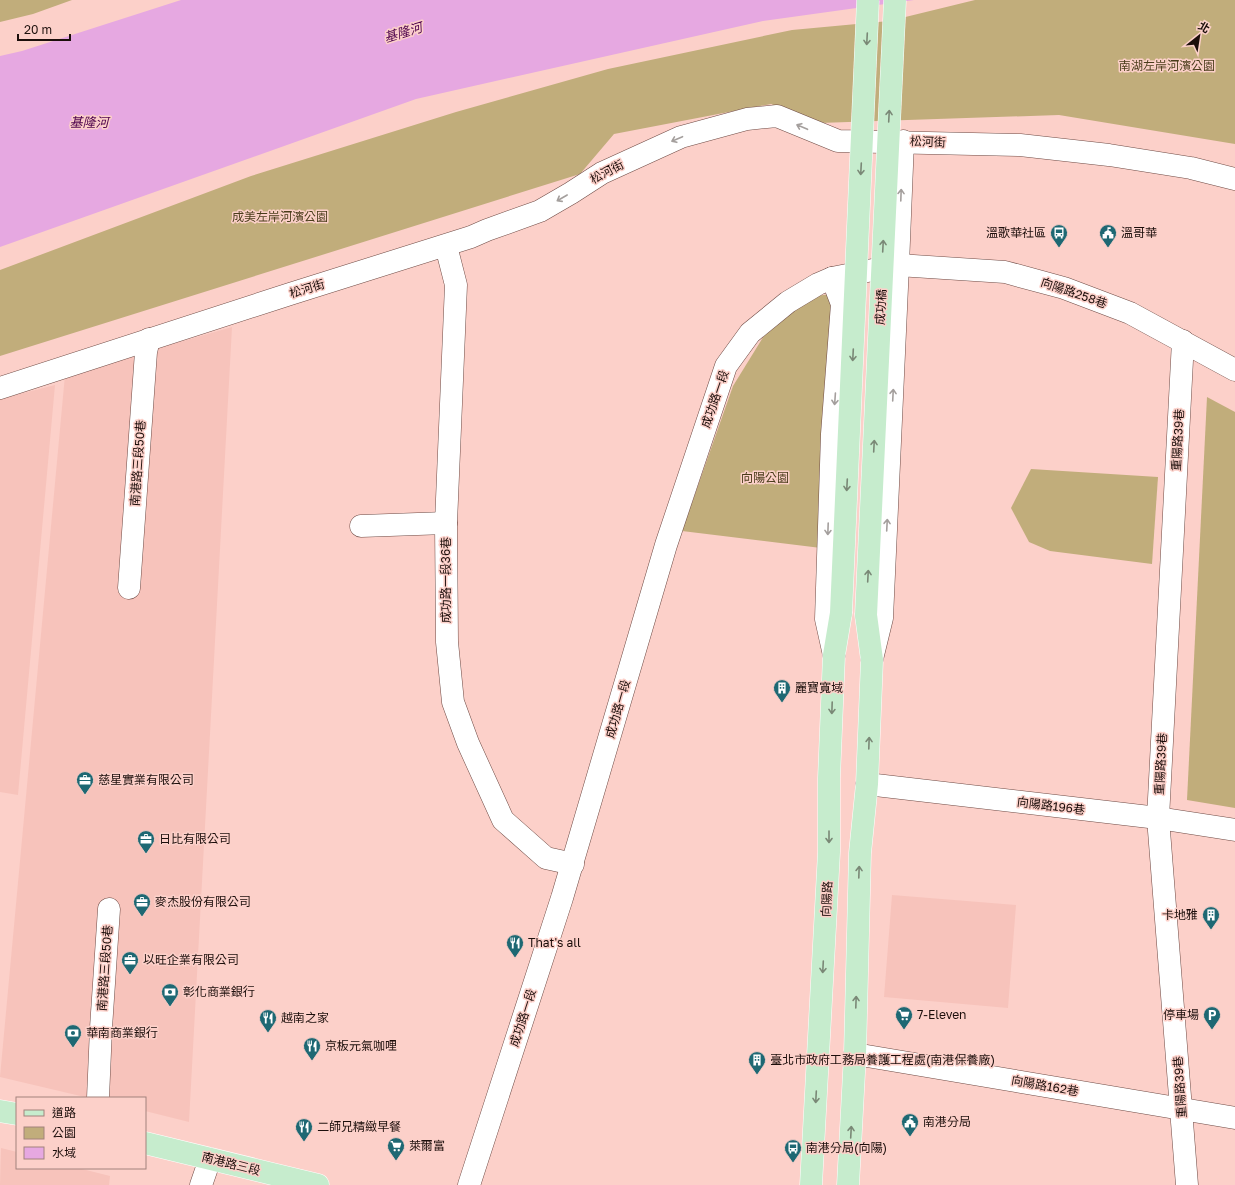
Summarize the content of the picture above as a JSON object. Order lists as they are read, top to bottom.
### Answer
{
  "streets": {
    "main road": ["成功橋", "向陽路", "南港路三段"],
    "street": [
      "松河街",
      "向陽路258巷",
      "成功路一段",
      "重陽路39巷",
      "南港路三段50巷",
      "成功路一段36巷",
      "向陽路196巷",
      "向陽路162巷"
    ]
  },
  "crossings": [
    ["松河街", "南港路三段50巷"],
    ["松河街", "成功路一段36巷"],
    ["向陽路258巷", "成功路一段"],
    ["向陽路258巷", "重陽路39巷"],
    ["成功路一段", "成功路一段36巷"],
    ["重陽路39巷", "向陽路196巷"],
    ["重陽路39巷", "向陽路162巷"]
  ],
  "one_way": ["松河街", "成功橋"],
  "water": ["基隆河"],
  "parks": ["南湖左岸河濱公園", "成美左岸河濱公園", "向陽公園"],
  "places": {
    "bus stop": ["溫歌華社區", "南港分局(向陽)"],
    "public building": ["溫哥華", "南港分局"],
    "building": ["麗寶寬域", "卡地雅", "臺北市政府工務局養護工程處(南港保養廠)"],
    "office": [
      "慈星實業有限公司",
      "日比有限公司",
      "麥杰股份有限公司",
      "以旺企業有限公司"
    ],
    "restaurant": [
      "That's all",
      "越南之家",
      "京板元氣咖哩",
      "二師兄精緻早餐"
    ],
    "bank": ["彰化商業銀行", "華南商業銀行"],
    "supermarket": ["7-Eleven", "萊爾富"],
    "parking": ["停車場"]
  },
  "legend": ["道路", "公園", "水域"],
  "scale_bar": "20 m",
  "north": "top right"
}
